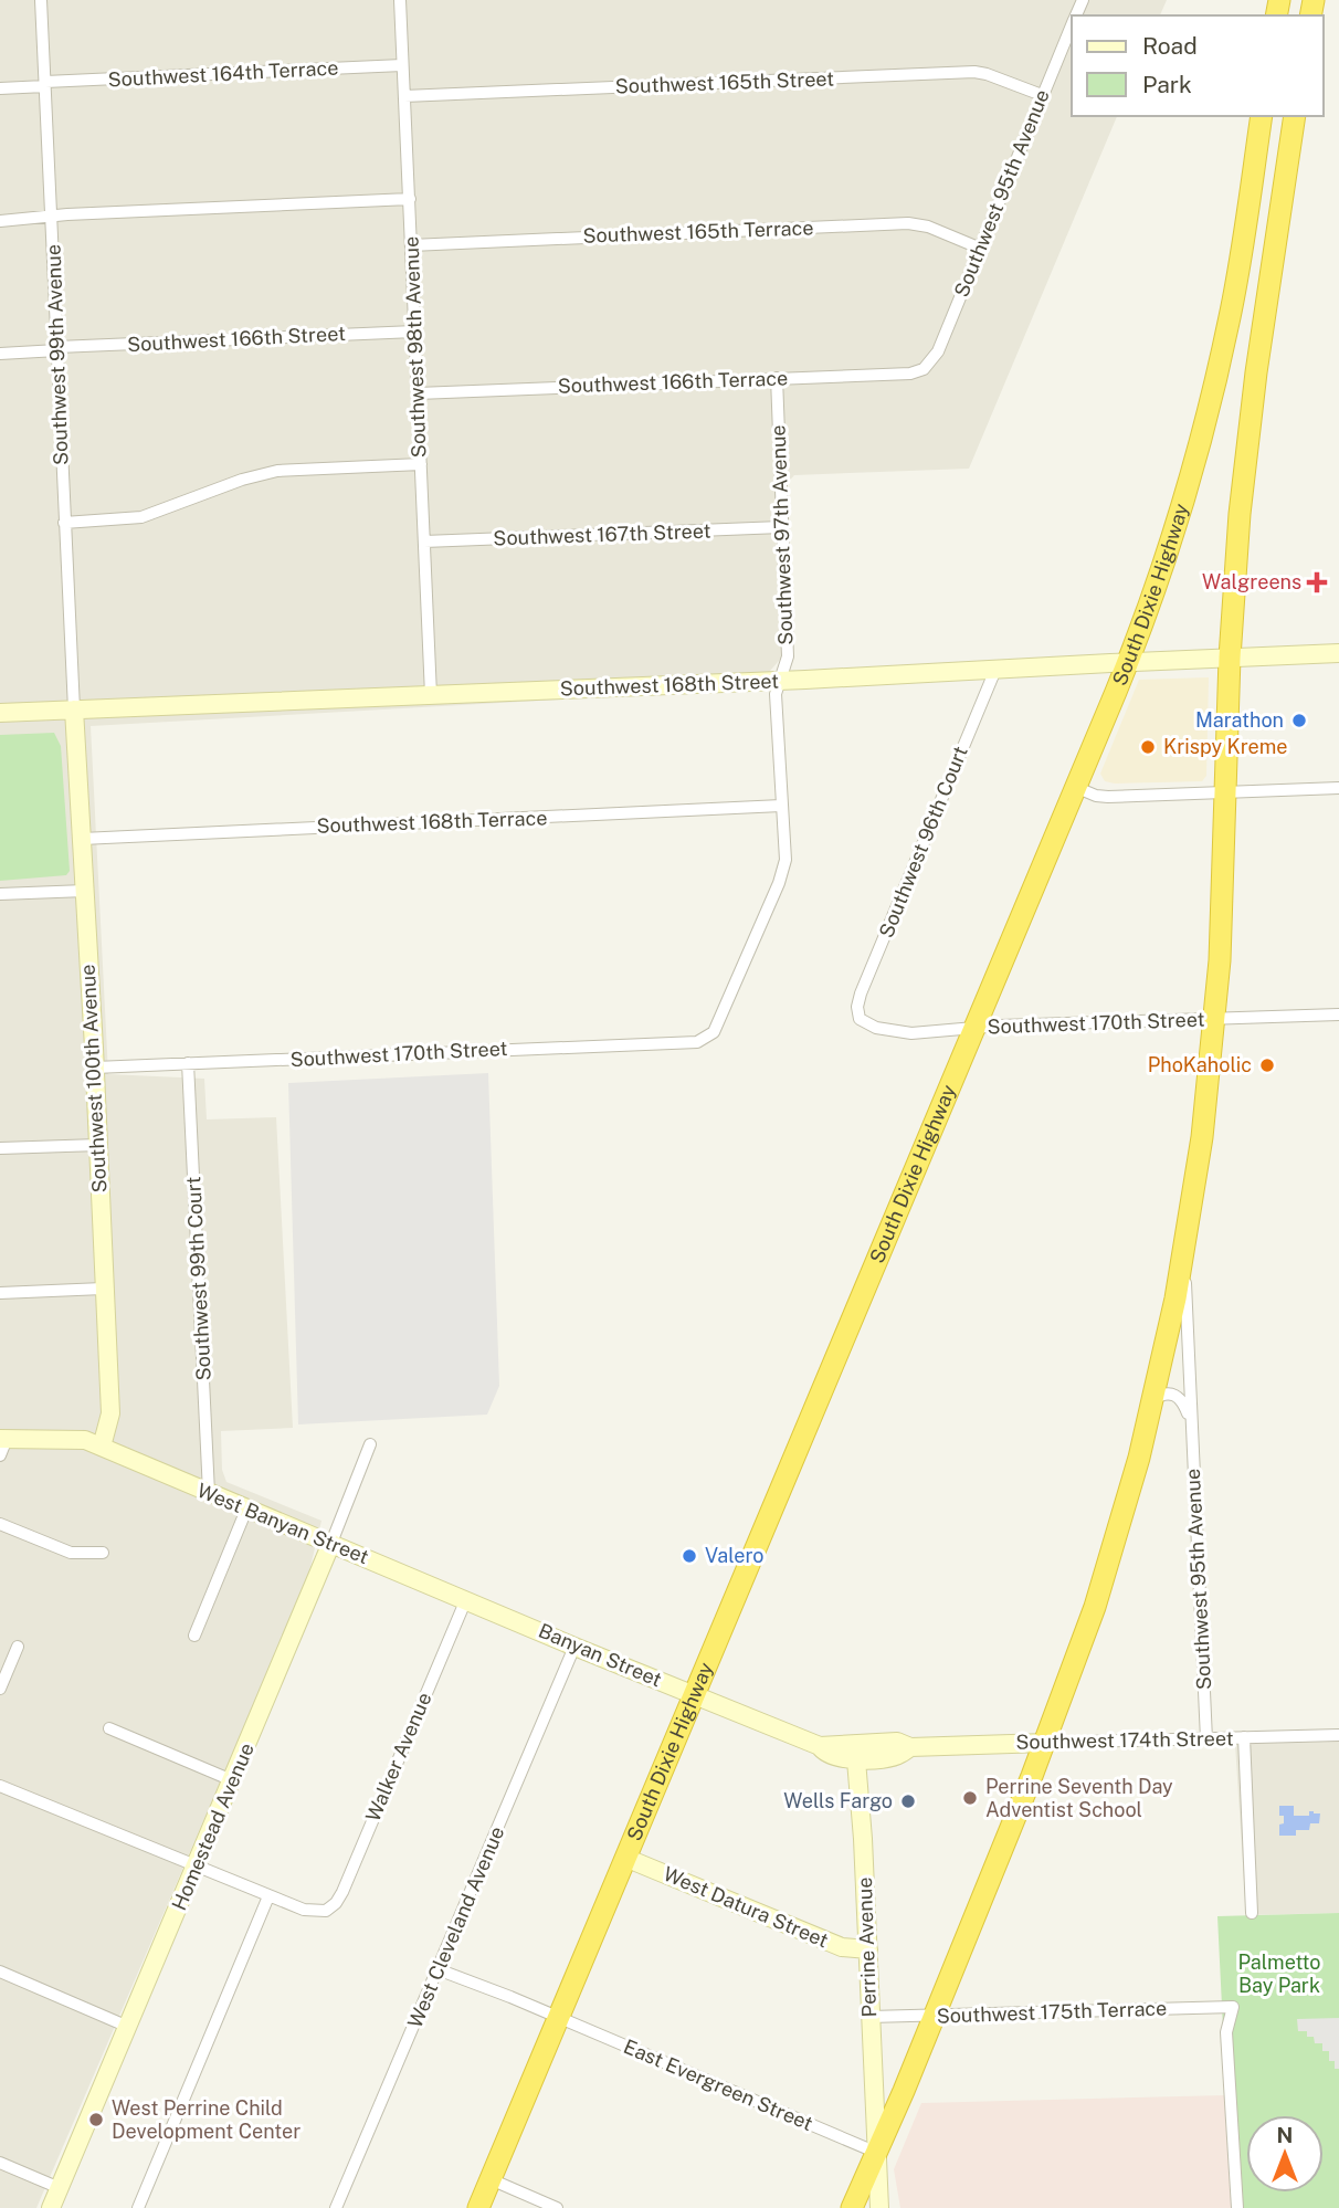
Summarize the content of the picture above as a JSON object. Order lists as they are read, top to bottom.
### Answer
{
  "streets": {
    "highway": ["South Dixie Highway"],
    "street": [
      "Southwest 164th Terrace",
      "Southwest 165th Street",
      "Southwest 95th Avenue",
      "Southwest 165th Terrace",
      "Southwest 166th Street",
      "Southwest 98th Avenue",
      "Southwest 99th Avenue",
      "Southwest 166th Terrace",
      "Southwest 167th Street",
      "Southwest 97th Avenue",
      "Southwest 168th Street",
      "Southwest 168th Terrace",
      "Southwest 96th Court",
      "Southwest 170th Street",
      "Southwest 100th Avenue",
      "Southwest 99th Court",
      "West Banyan Street",
      "Banyan Street",
      "Southwest 174th Street",
      "Walker Avenue",
      "Homestead Avenue",
      "West Datura Street",
      "West Cleveland Avenue",
      "Perrine Avenue",
      "Southwest 175th Terrace",
      "East Evergreen Street"
    ]
  },
  "crossings": [
    ["Southwest 164th Terrace", "Southwest 98th Avenue"],
    ["Southwest 164th Terrace", "Southwest 99th Avenue"],
    ["Southwest 165th Street", "Southwest 95th Avenue"],
    ["Southwest 165th Street", "Southwest 98th Avenue"],
    ["Southwest 95th Avenue", "Southwest 165th Terrace"],
    ["Southwest 95th Avenue", "Southwest 166th Terrace"],
    ["Southwest 95th Avenue", "Southwest 174th Street"],
    ["Southwest 165th Terrace", "Southwest 98th Avenue"],
    ["Southwest 166th Street", "Southwest 98th Avenue"],
    ["Southwest 166th Street", "Southwest 99th Avenue"],
    ["Southwest 98th Avenue", "Southwest 166th Terrace"],
    ["Southwest 98th Avenue", "Southwest 167th Street"],
    ["Southwest 98th Avenue", "Southwest 168th Street"],
    ["Southwest 99th Avenue", "Southwest 168th Street"],
    ["Southwest 99th Avenue", "Southwest 100th Avenue"],
    ["Southwest 166th Terrace", "Southwest 97th Avenue"],
    ["Southwest 167th Street", "Southwest 97th Avenue"],
    ["Southwest 97th Avenue", "Southwest 168th Street"],
    ["Southwest 97th Avenue", "Southwest 168th Terrace"],
    ["Southwest 97th Avenue", "Southwest 170th Street"],
    ["South Dixie Highway", "Southwest 168th Street"],
    ["South Dixie Highway", "Southwest 170th Street"],
    ["South Dixie Highway", "Banyan Street"],
    ["South Dixie Highway", "West Datura Street"],
    ["South Dixie Highway", "East Evergreen Street"],
    ["Southwest 168th Street", "Southwest 96th Court"],
    ["Southwest 168th Street", "Southwest 100th Avenue"],
    ["Southwest 168th Terrace", "Southwest 100th Avenue"],
    ["Southwest 96th Court", "Southwest 170th Street"],
    ["Southwest 170th Street", "Southwest 100th Avenue"],
    ["Southwest 170th Street", "Southwest 99th Court"],
    ["Southwest 100th Avenue", "West Banyan Street"],
    ["Southwest 99th Court", "West Banyan Street"],
    ["West Banyan Street", "Banyan Street"],
    ["West Banyan Street", "Walker Avenue"],
    ["West Banyan Street", "Homestead Avenue"],
    ["Banyan Street", "Southwest 174th Street"],
    ["Banyan Street", "Walker Avenue"],
    ["Banyan Street", "West Cleveland Avenue"],
    ["Banyan Street", "Perrine Avenue"],
    ["West Datura Street", "Perrine Avenue"],
    ["West Cleveland Avenue", "East Evergreen Street"],
    ["Perrine Avenue", "Southwest 175th Terrace"],
    ["Perrine Avenue", "East Evergreen Street"]
  ],
  "parks": ["Palmetto Bay Park"],
  "places": {
    "health": ["Walgreens"],
    "other": [
      "Marathon",
      "Krispy Kreme",
      "PhoKaholic",
      "Valero",
      "Perrine Seventh Day Adventist School",
      "Wells Fargo",
      "West Perrine Child Development Center"
    ]
  },
  "legend": ["Road", "Park"],
  "north": "top"
}
